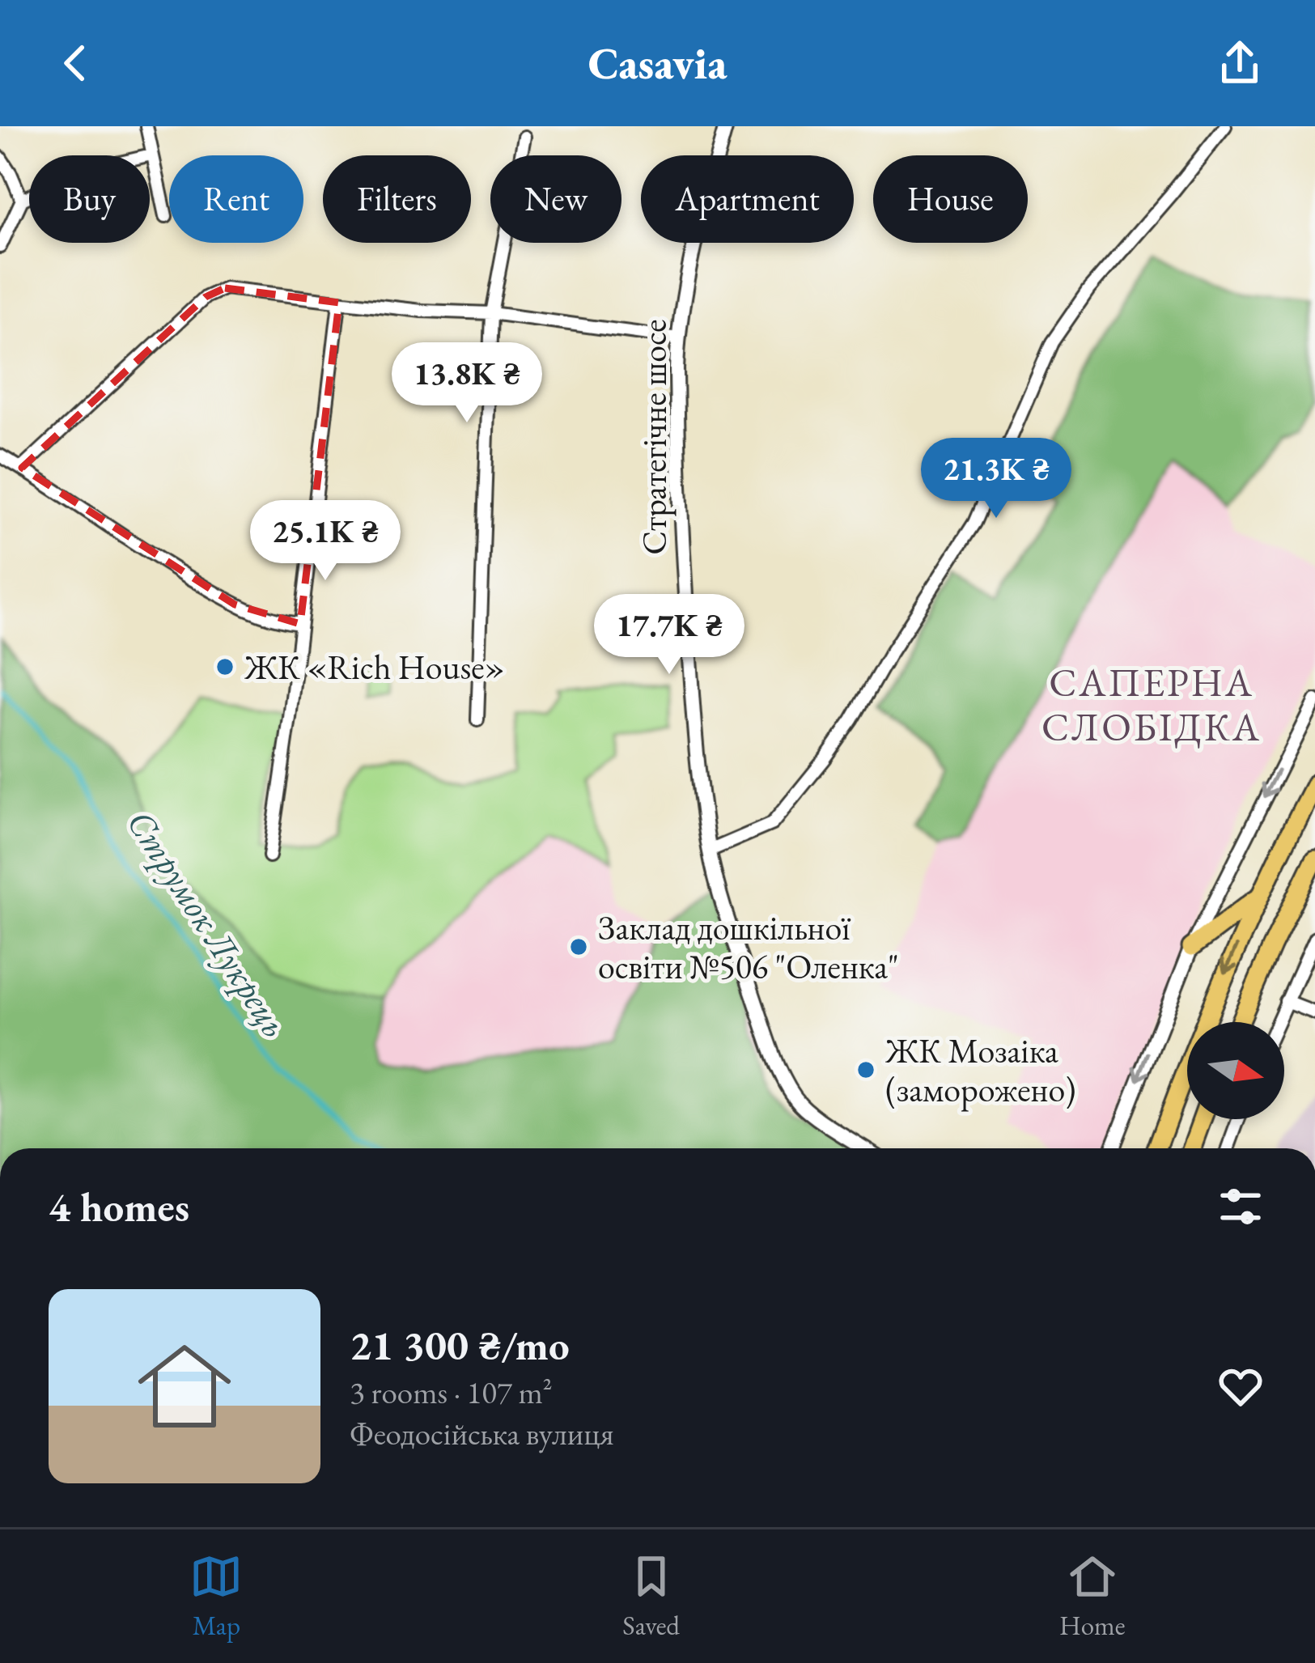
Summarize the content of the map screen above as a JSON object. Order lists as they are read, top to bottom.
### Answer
{
  "streets": {
    "street": ["Стратегічне шосе"]
  },
  "districts": ["САПЕРНА СЛОБІДКА"],
  "water": ["Струмок Лукрець"],
  "places": ["ЖК «Rich House»", "Заклад дошкільної освіти №506 \"Оленка\"", "ЖК Мозаіка (заморожено)"],
  "north": "right",
  "page": {
    "header": "Casavia",
    "chip": [
      "Buy",
      "Rent",
      "Filters",
      "New",
      "Apartment",
      "House"
    ],
    "price": [
      "13.8K ₴",
      "21.3K ₴",
      "25.1K ₴",
      "17.7K ₴"
    ],
    "heading": "4 homes",
    "list": [
      {
        "name": "21 300 ₴/mo",
        "note": "3 rooms · 107 m² · Феодосійська вулиця"
      }
    ],
    "tabs": ["Map", "Saved", "Home"]
  }
}
